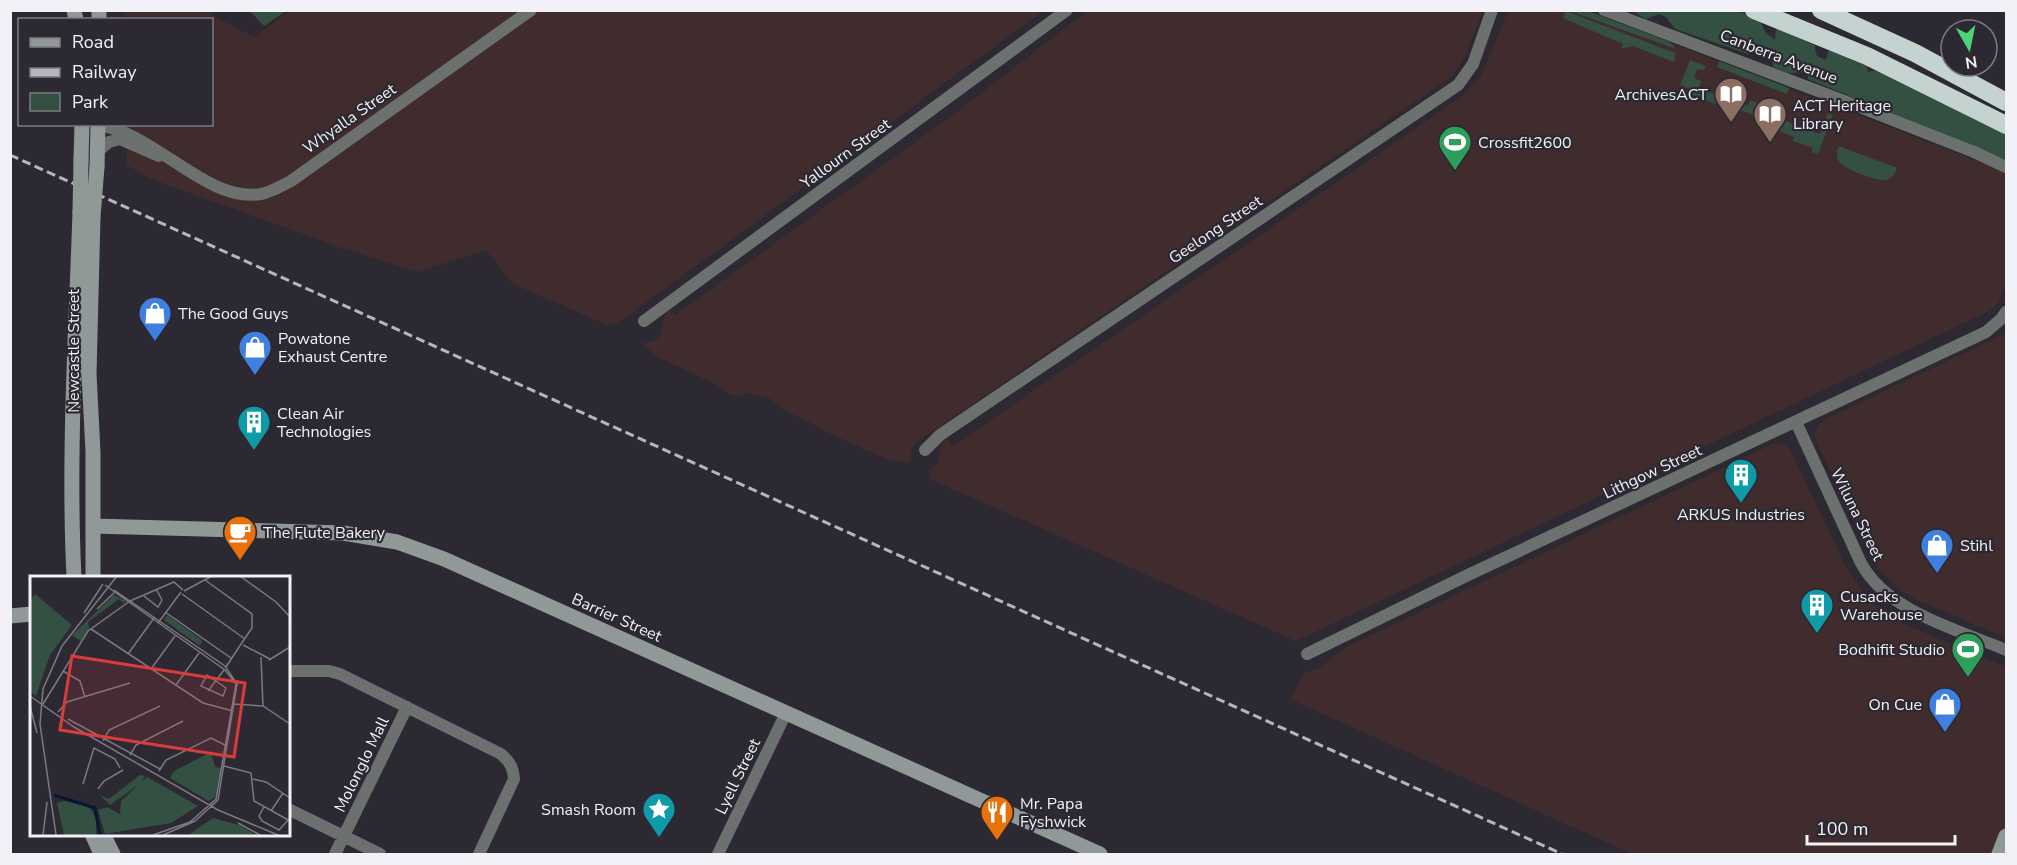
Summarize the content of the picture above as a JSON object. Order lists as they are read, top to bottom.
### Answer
{
  "streets": {
    "highway": ["Canberra Avenue"],
    "main road": ["Newcastle Street", "Barrier Street"],
    "street": [
      "Whyalla Street",
      "Yallourn Street",
      "Geelong Street",
      "Lithgow Street",
      "Wiluna Street",
      "Molonglo Mall",
      "Lyell Street"
    ]
  },
  "crossings": [
    ["Whyalla Street", "Newcastle Street"],
    ["Newcastle Street", "Barrier Street"],
    ["Lithgow Street", "Wiluna Street"],
    ["Barrier Street", "Lyell Street"]
  ],
  "places": {
    "library": ["ArchivesACT", "ACT Heritage Library"],
    "sports": ["Crossfit2600", "Bodhifit Studio"],
    "shop": [
      "The Good Guys",
      "Powatone Exhaust Centre",
      "Stihl",
      "On Cue"
    ],
    "building": ["Clean Air Technologies", "ARKUS Industries", "Cusacks Warehouse"],
    "cafe": ["The Flute Bakery"],
    "place": ["Smash Room"],
    "restaurant": ["Mr. Papa Fyshwick"]
  },
  "legend": ["Road", "Railway", "Park"],
  "scale_bar": "100 m",
  "north": "bottom"
}
